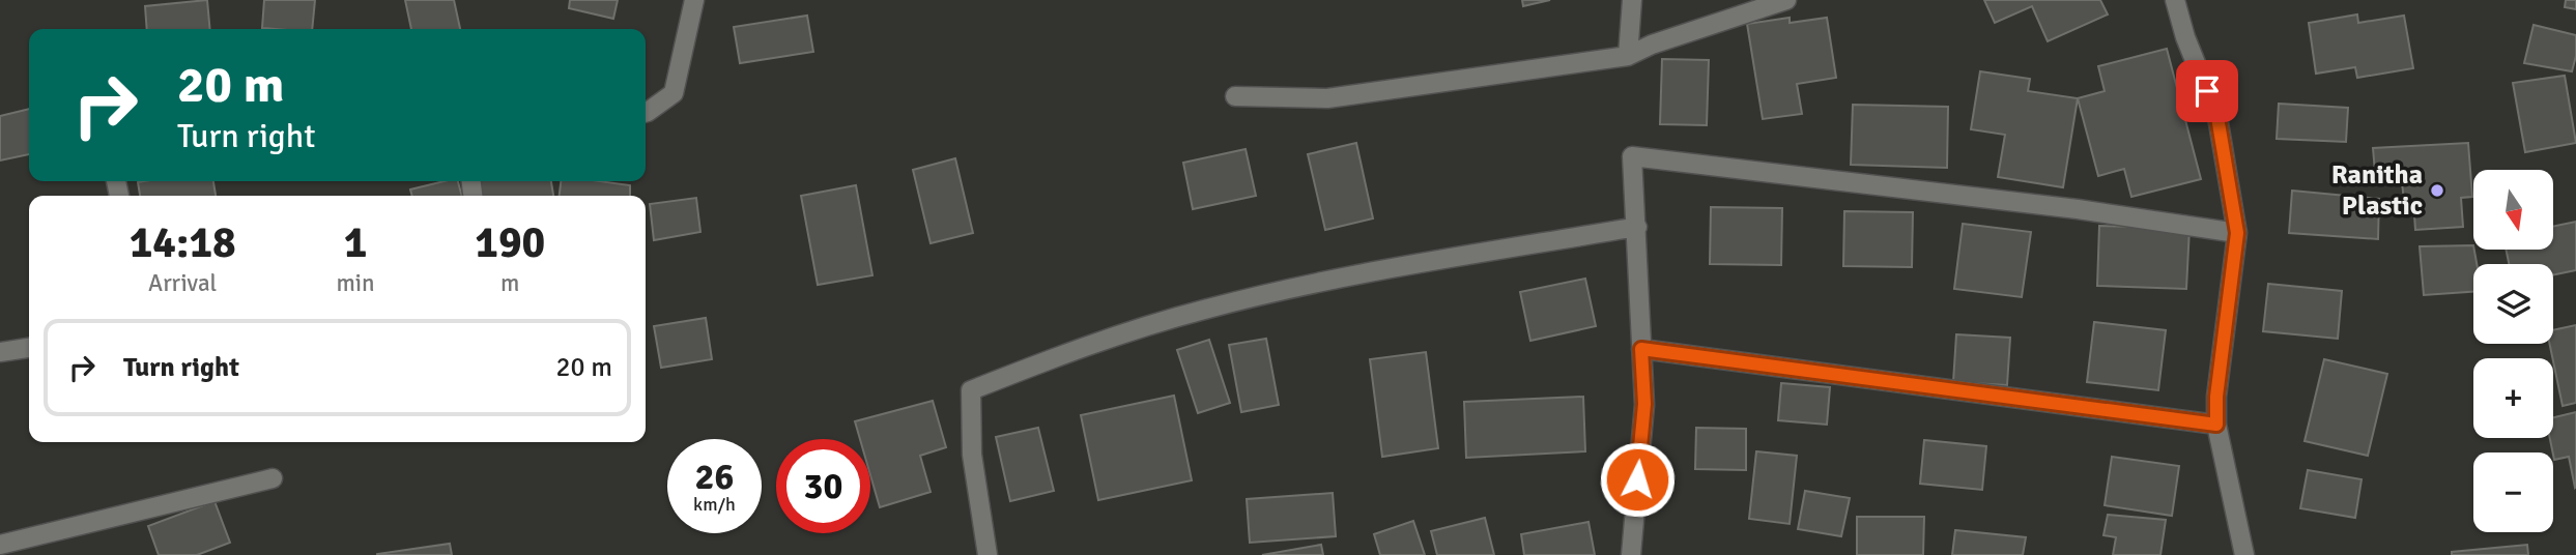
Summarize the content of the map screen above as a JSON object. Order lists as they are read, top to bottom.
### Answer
{
  "places": ["Ranitha Plastic"],
  "north": "bottom",
  "page": {
    "turn": ["20 m", "Turn right"],
    "map_buttons": ["+", "−"],
    "eta": [
      "14:18",
      "Arrival",
      "1",
      "min",
      "190",
      "m"
    ],
    "list": [
      {
        "name": "Turn right",
        "value": "20 m"
      }
    ],
    "speed": "26 km/h",
    "limit": "30"
  }
}
